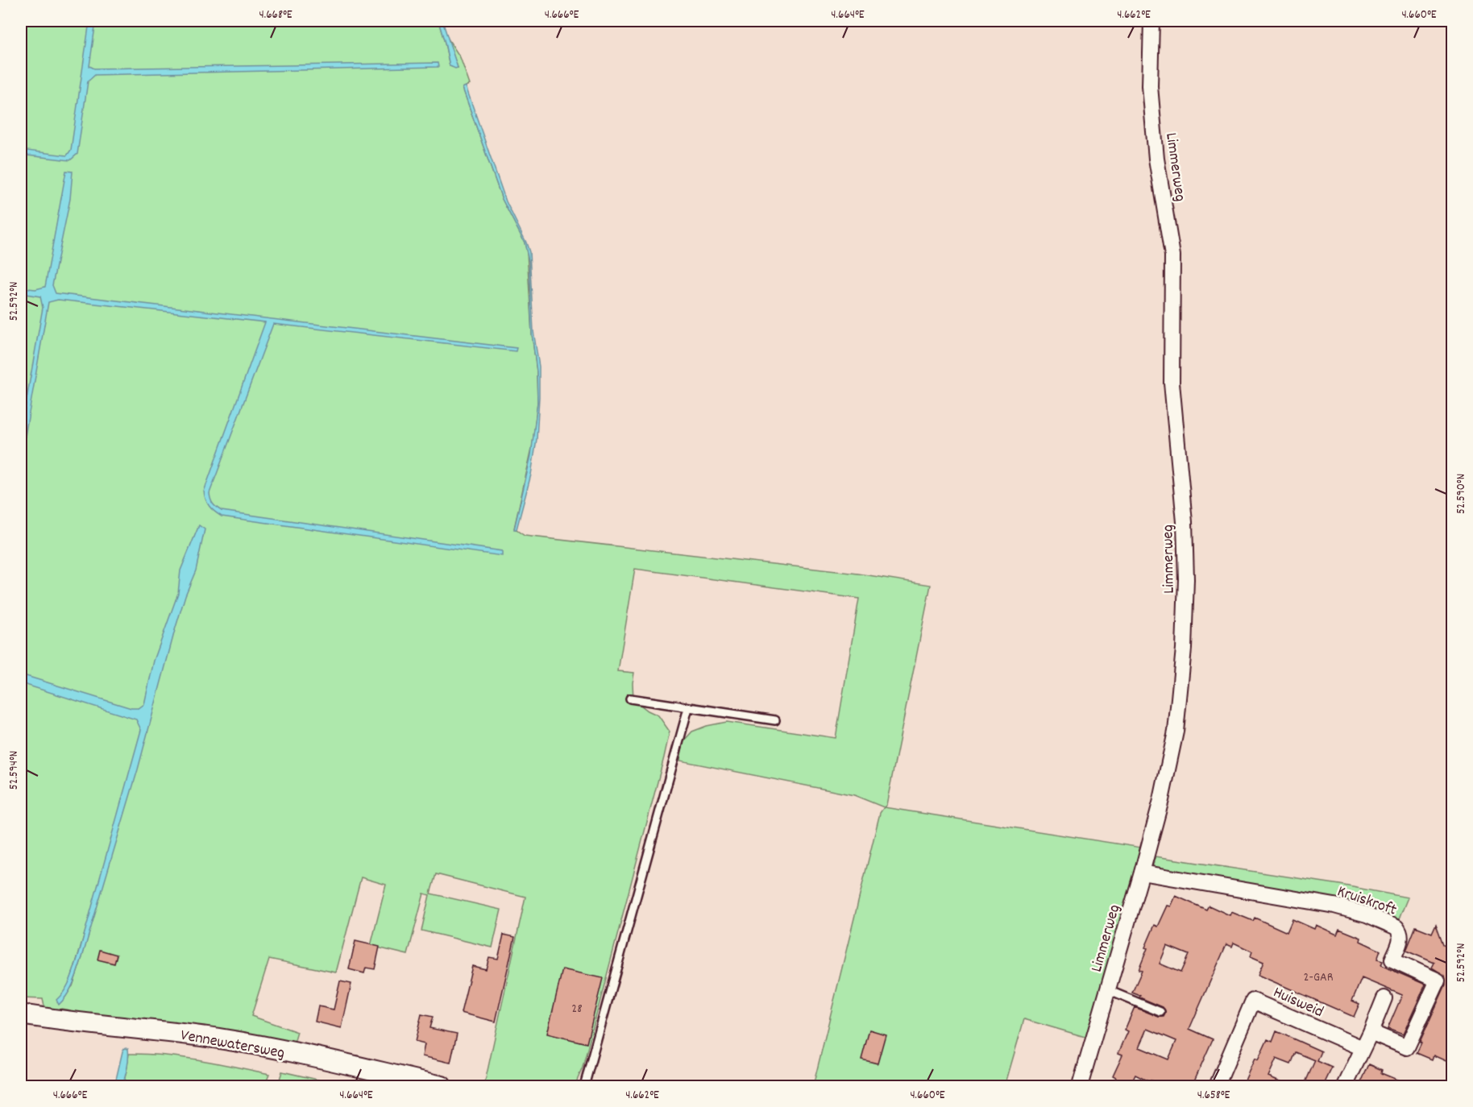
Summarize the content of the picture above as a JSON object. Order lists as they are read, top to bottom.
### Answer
{
  "streets": {
    "street": [
      "Limmerweg",
      "Kruiskroft",
      "Huisweid",
      "Vennewatersweg"
    ]
  },
  "crossings": [
    ["Limmerweg", "Kruiskroft"]
  ],
  "house_numbers": ["2-GAR", "28"],
  "coordinates": [
    "4.668°E",
    "4.666°E",
    "4.664°E",
    "4.662°E",
    "4.660°E",
    "52.592°N",
    "52.590°N",
    "52.594°N",
    "4.658°E"
  ]
}
